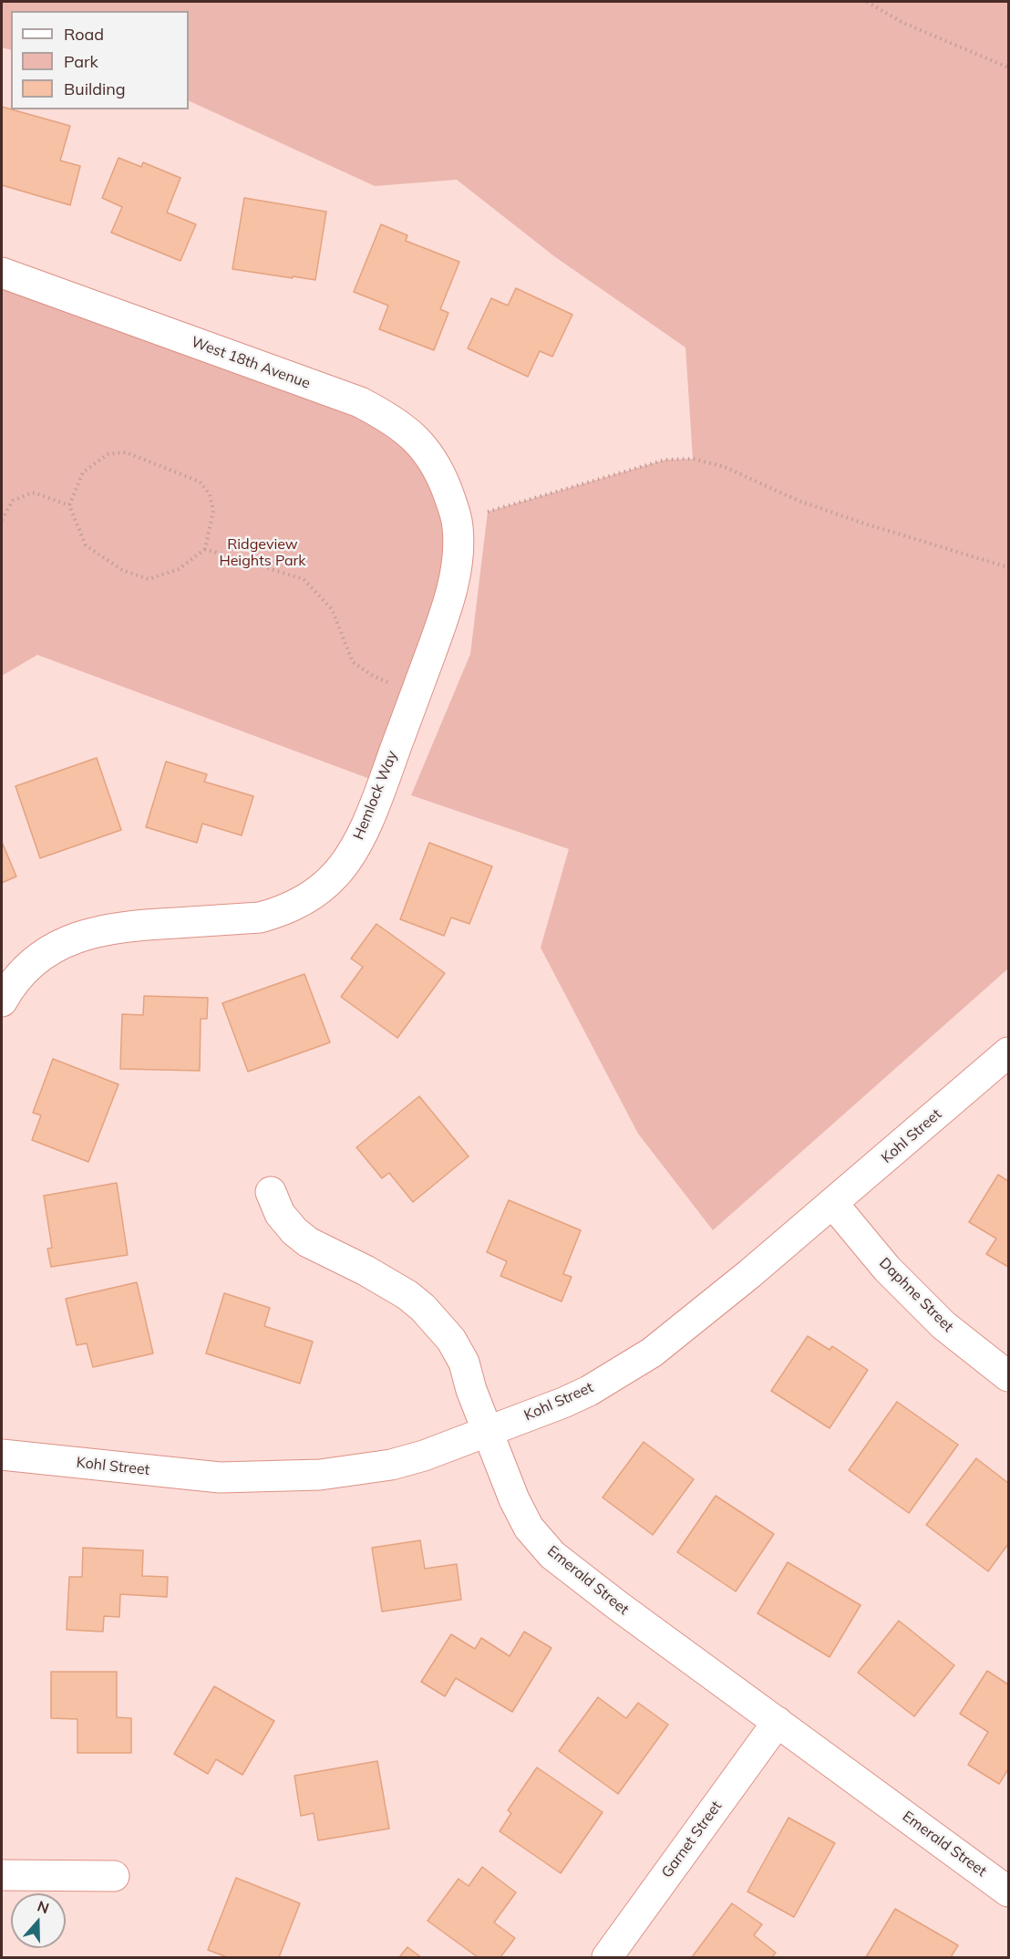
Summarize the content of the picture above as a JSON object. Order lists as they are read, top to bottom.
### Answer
{
  "streets": {
    "street": [
      "West 18th Avenue",
      "Hemlock Way",
      "Kohl Street",
      "Daphne Street",
      "Emerald Street",
      "Garnet Street"
    ]
  },
  "crossings": [
    ["West 18th Avenue", "Hemlock Way"],
    ["Kohl Street", "Daphne Street"],
    ["Kohl Street", "Emerald Street"],
    ["Emerald Street", "Garnet Street"]
  ],
  "parks": ["Ridgeview Heights Park"],
  "legend": ["Road", "Park", "Building"],
  "north": "top"
}
